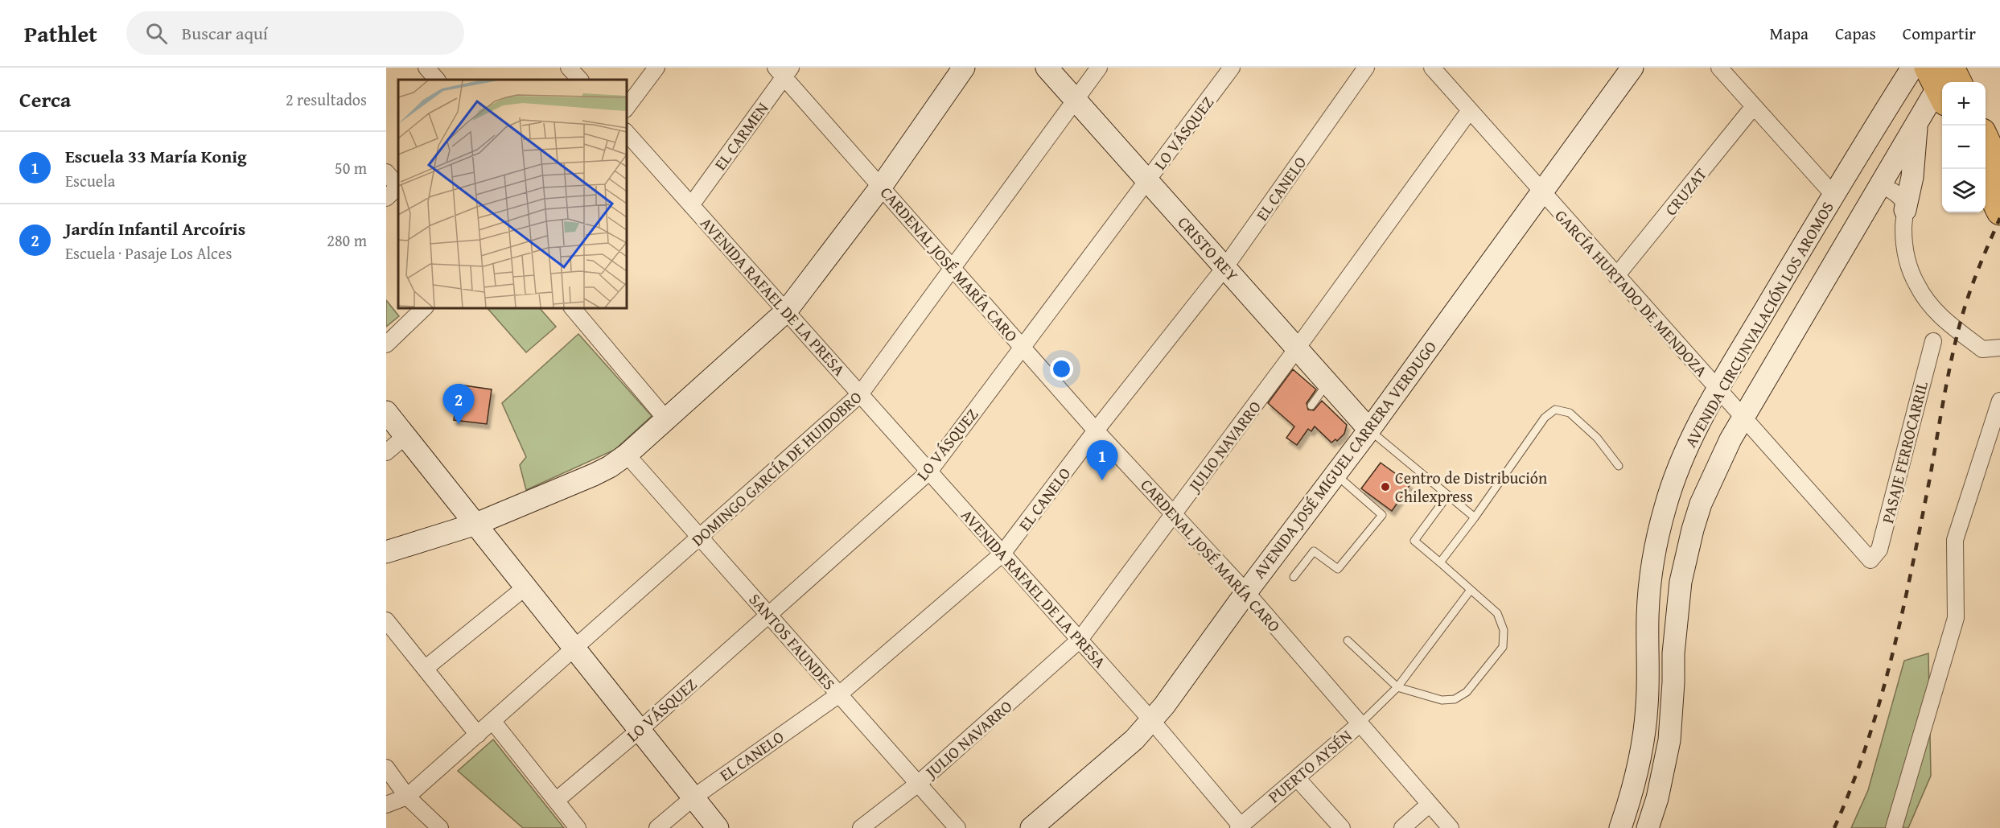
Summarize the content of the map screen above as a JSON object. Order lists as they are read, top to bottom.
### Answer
{
  "streets": {
    "street": [
      "LO VÁSQUEZ",
      "EL CARMEN",
      "EL CANELO",
      "CRUZAT",
      "CRISTO REY",
      "CARDENAL JOSÉ MARÍA CARO",
      "GARCÍA HURTADO DE MENDOZA",
      "AVENIDA RAFAEL DE LA PRESA",
      "AVENIDA CIRCUNVALACIÓN LOS AROMOS",
      "JULIO NAVARRO",
      "PASAJE FERROCARRIL",
      "AVENIDA JOSÉ MIGUEL CARRERA VERDUGO",
      "DOMINGO GARCÍA DE HUIDOBRO",
      "SANTOS FAUNDES",
      "PUERTO AYSÉN"
    ]
  },
  "crossings": [
    ["LO VÁSQUEZ", "CRISTO REY"],
    ["LO VÁSQUEZ", "CARDENAL JOSÉ MARÍA CARO"],
    ["LO VÁSQUEZ", "AVENIDA RAFAEL DE LA PRESA"],
    ["LO VÁSQUEZ", "SANTOS FAUNDES"],
    ["EL CARMEN", "CARDENAL JOSÉ MARÍA CARO"],
    ["EL CARMEN", "AVENIDA RAFAEL DE LA PRESA"],
    ["EL CANELO", "CRISTO REY"],
    ["EL CANELO", "CARDENAL JOSÉ MARÍA CARO"],
    ["EL CANELO", "AVENIDA RAFAEL DE LA PRESA"],
    ["EL CANELO", "SANTOS FAUNDES"],
    ["CRUZAT", "GARCÍA HURTADO DE MENDOZA"],
    ["CRISTO REY", "JULIO NAVARRO"],
    ["CRISTO REY", "AVENIDA JOSÉ MIGUEL CARRERA VERDUGO"],
    ["CRISTO REY", "DOMINGO GARCÍA DE HUIDOBRO"],
    ["CARDENAL JOSÉ MARÍA CARO", "JULIO NAVARRO"],
    ["CARDENAL JOSÉ MARÍA CARO", "AVENIDA JOSÉ MIGUEL CARRERA VERDUGO"],
    ["CARDENAL JOSÉ MARÍA CARO", "DOMINGO GARCÍA DE HUIDOBRO"],
    ["CARDENAL JOSÉ MARÍA CARO", "PUERTO AYSÉN"],
    ["GARCÍA HURTADO DE MENDOZA", "AVENIDA CIRCUNVALACIÓN LOS AROMOS"],
    ["GARCÍA HURTADO DE MENDOZA", "JULIO NAVARRO"],
    ["GARCÍA HURTADO DE MENDOZA", "PASAJE FERROCARRIL"],
    ["GARCÍA HURTADO DE MENDOZA", "AVENIDA JOSÉ MIGUEL CARRERA VERDUGO"],
    ["AVENIDA RAFAEL DE LA PRESA", "JULIO NAVARRO"],
    ["AVENIDA RAFAEL DE LA PRESA", "AVENIDA JOSÉ MIGUEL CARRERA VERDUGO"],
    ["AVENIDA RAFAEL DE LA PRESA", "DOMINGO GARCÍA DE HUIDOBRO"],
    ["AVENIDA RAFAEL DE LA PRESA", "PUERTO AYSÉN"],
    ["JULIO NAVARRO", "SANTOS FAUNDES"],
    ["DOMINGO GARCÍA DE HUIDOBRO", "SANTOS FAUNDES"]
  ],
  "places": ["Centro de Distribución Chilexpress"],
  "page": {
    "header": "Pathlet",
    "search": "Buscar aquí",
    "nav": ["Mapa", "Capas", "Compartir"],
    "heading": ["Cerca", "2 resultados"],
    "map_buttons": ["+", "−"],
    "list": [
      {
        "mark": "1",
        "name": "Escuela 33 María Konig",
        "note": "Escuela",
        "value": "50 m"
      },
      {
        "mark": "2",
        "name": "Jardín Infantil Arcoíris",
        "note": "Escuela · Pasaje Los Alces",
        "value": "280 m"
      }
    ],
    "pins": ["2", "1"]
  }
}
